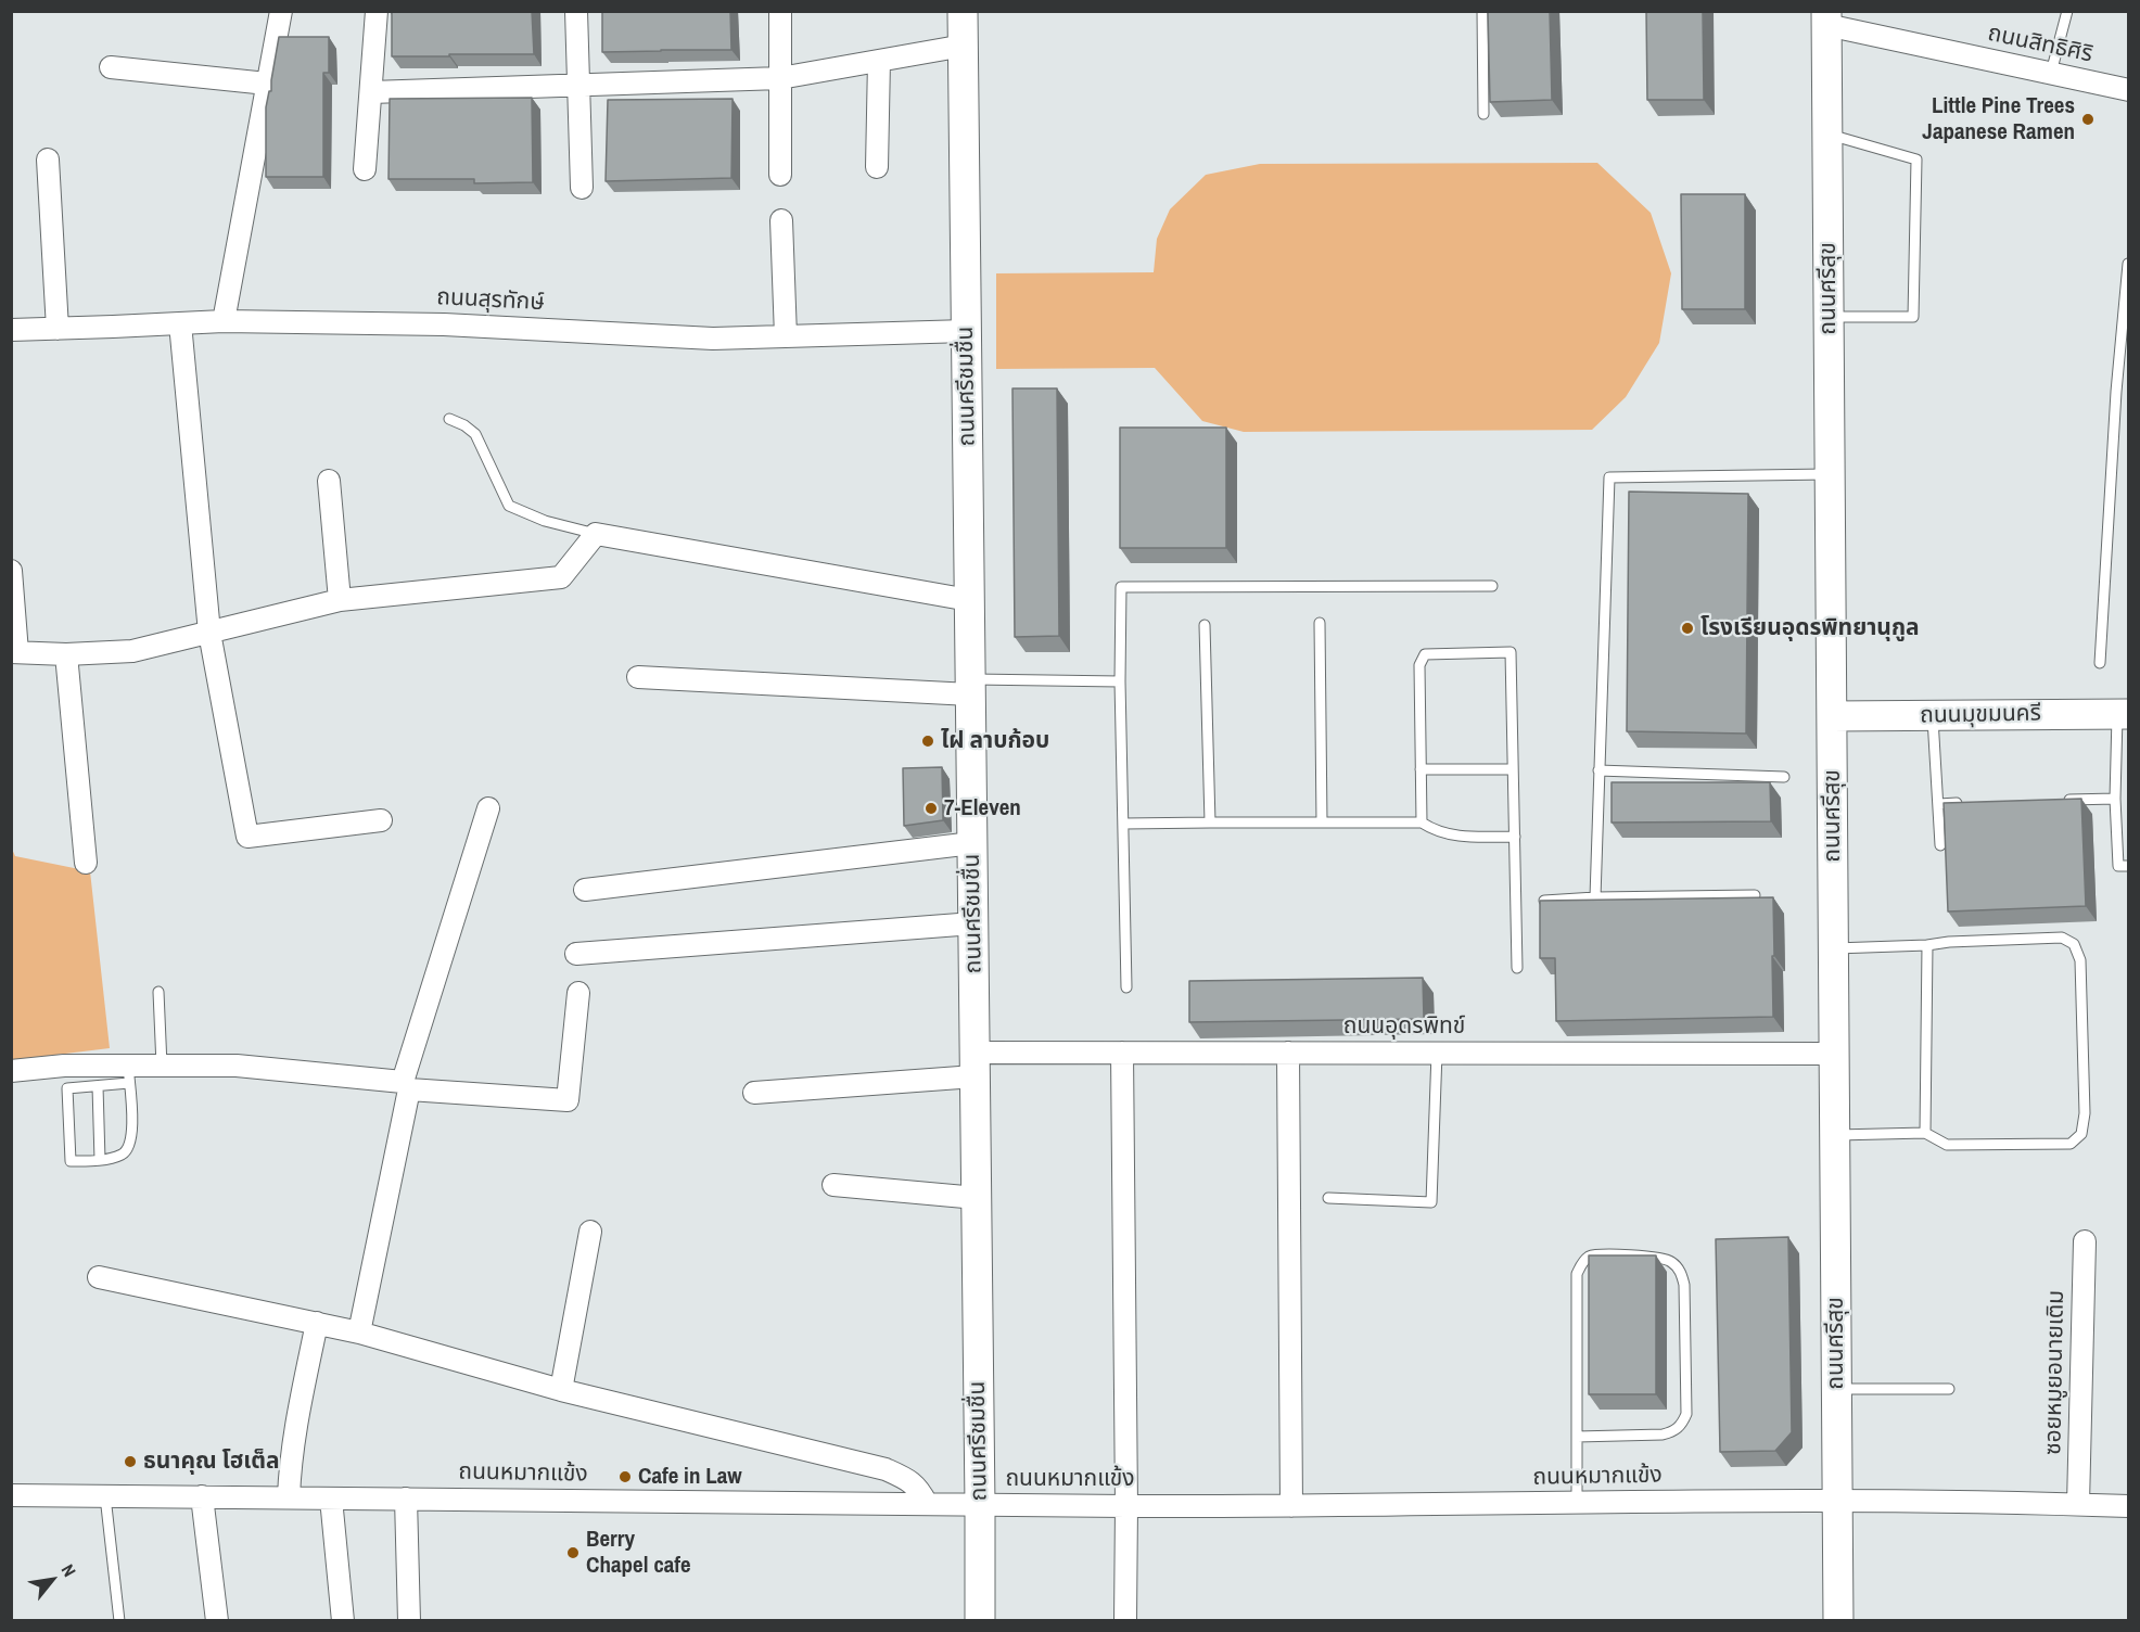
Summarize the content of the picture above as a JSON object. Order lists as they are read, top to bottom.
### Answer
{
  "streets": {
    "street": [
      "ถนนสิทธิศิริ",
      "ถนนศรีสุข",
      "ถนนสุรทักษ์",
      "ถนนศรีชมชื่น",
      "ถนนมุขมนครี",
      "ถนนอุดรพิทข์",
      "ซอยหมูยอนายเติม",
      "ถนนหมากแข้ง"
    ]
  },
  "crossings": [
    ["ถนนสิทธิศิริ", "ถนนศรีสุข"],
    ["ถนนศรีสุข", "ถนนมุขมนครี"],
    ["ถนนศรีสุข", "ถนนอุดรพิทข์"],
    ["ถนนศรีสุข", "ถนนหมากแข้ง"],
    ["ถนนสุรทักษ์", "ถนนศรีชมชื่น"],
    ["ถนนศรีชมชื่น", "ถนนอุดรพิทข์"],
    ["ถนนศรีชมชื่น", "ถนนหมากแข้ง"],
    ["ซอยหมูยอนายเติม", "ถนนหมากแข้ง"]
  ],
  "places": [
    "Little Pine Trees Japanese Ramen",
    "โรงเรียนอุดรพิทยานุกูล",
    "ไฝ ลาบก้อบ",
    "7-Eleven",
    "ธนาคุณ โฮเต็ล",
    "Cafe in Law",
    "Berry Chapel cafe"
  ],
  "north": "top right"
}
